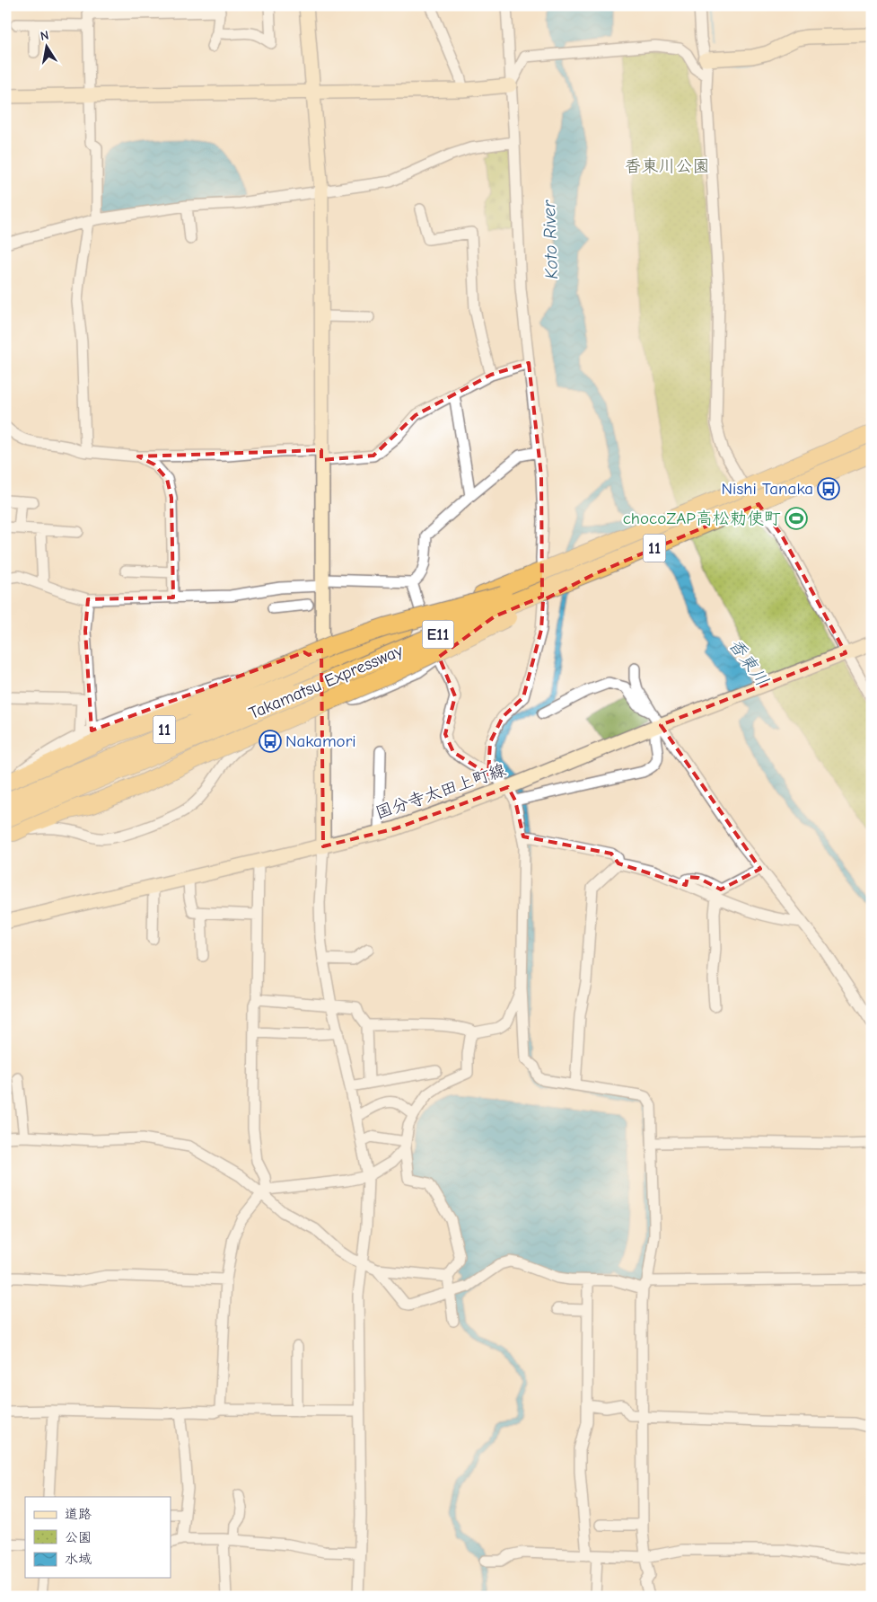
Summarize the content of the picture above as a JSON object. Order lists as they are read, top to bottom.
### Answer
{
  "streets": {
    "highway": ["11", "E11", "Takamatsu Expressway"],
    "street": ["国分寺太田上町線"]
  },
  "water": ["Koto River", "香東川"],
  "parks": ["香東川公園"],
  "places": {
    "bus stop": ["Nishi Tanaka", "Nakamori"],
    "sports": ["chocoZAP高松勅使町"]
  },
  "legend": ["道路", "公園", "水域"],
  "north": "top"
}
